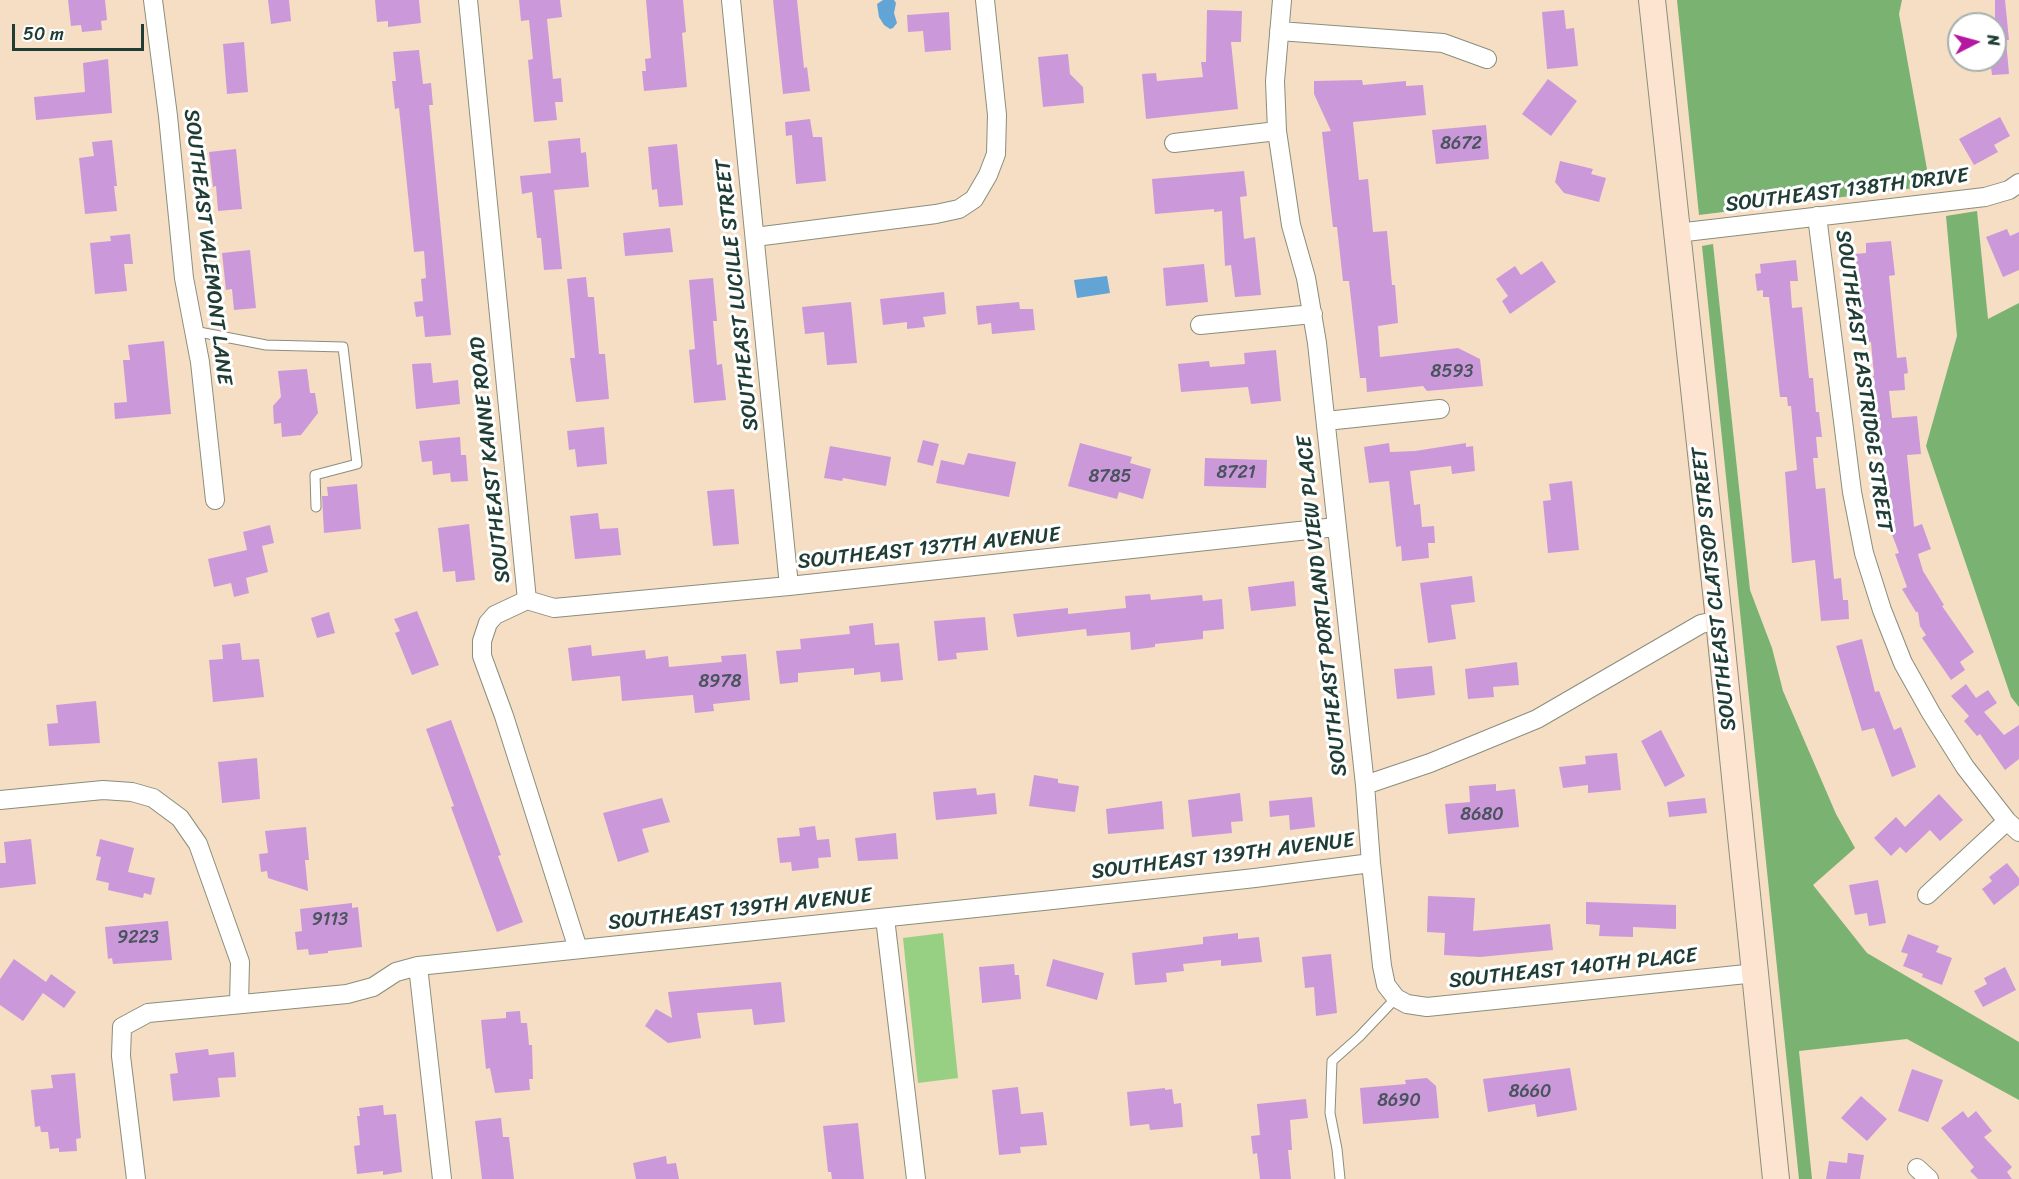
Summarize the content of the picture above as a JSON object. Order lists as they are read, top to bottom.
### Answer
{
  "streets": {
    "street": [
      "SOUTHEAST 138TH DRIVE",
      "SOUTHEAST VALEMONT LANE",
      "SOUTHEAST LUCILLE STREET",
      "SOUTHEAST EASTRIDGE STREET",
      "SOUTHEAST KANNE ROAD",
      "SOUTHEAST 137TH AVENUE",
      "SOUTHEAST CLATSOP STREET",
      "SOUTHEAST PORTLAND VIEW PLACE",
      "SOUTHEAST 139TH AVENUE",
      "SOUTHEAST 140TH PLACE"
    ]
  },
  "crossings": [
    ["SOUTHEAST 138TH DRIVE", "SOUTHEAST EASTRIDGE STREET"],
    ["SOUTHEAST 138TH DRIVE", "SOUTHEAST CLATSOP STREET"],
    ["SOUTHEAST LUCILLE STREET", "SOUTHEAST 137TH AVENUE"],
    ["SOUTHEAST KANNE ROAD", "SOUTHEAST 137TH AVENUE"],
    ["SOUTHEAST KANNE ROAD", "SOUTHEAST 139TH AVENUE"],
    ["SOUTHEAST 137TH AVENUE", "SOUTHEAST PORTLAND VIEW PLACE"],
    ["SOUTHEAST CLATSOP STREET", "SOUTHEAST 140TH PLACE"],
    ["SOUTHEAST PORTLAND VIEW PLACE", "SOUTHEAST 139TH AVENUE"],
    ["SOUTHEAST PORTLAND VIEW PLACE", "SOUTHEAST 140TH PLACE"]
  ],
  "house_numbers": [
    "8672",
    "8593",
    "8721",
    "8785",
    "8978",
    "8680",
    "9113",
    "9223",
    "8660",
    "8690"
  ],
  "scale_bar": "50 m",
  "north": "right"
}
